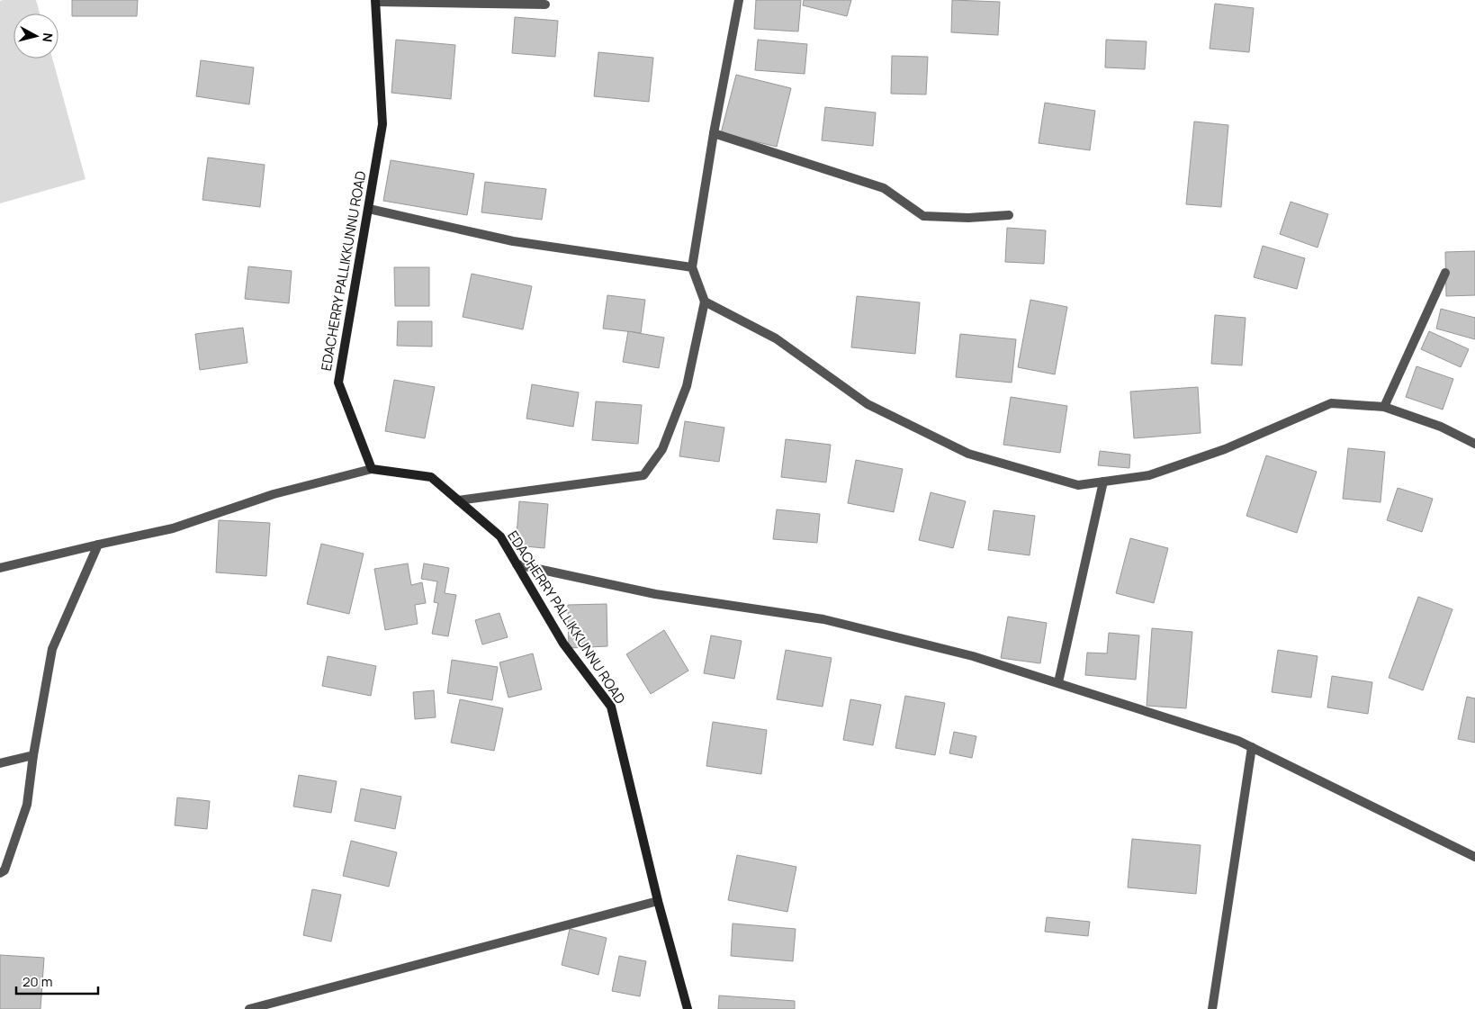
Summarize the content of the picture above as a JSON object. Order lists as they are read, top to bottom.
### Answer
{
  "streets": {
    "main road": ["EDACHERRY PALLIKKUNNU ROAD"]
  },
  "scale_bar": "20 m",
  "north": "right"
}
